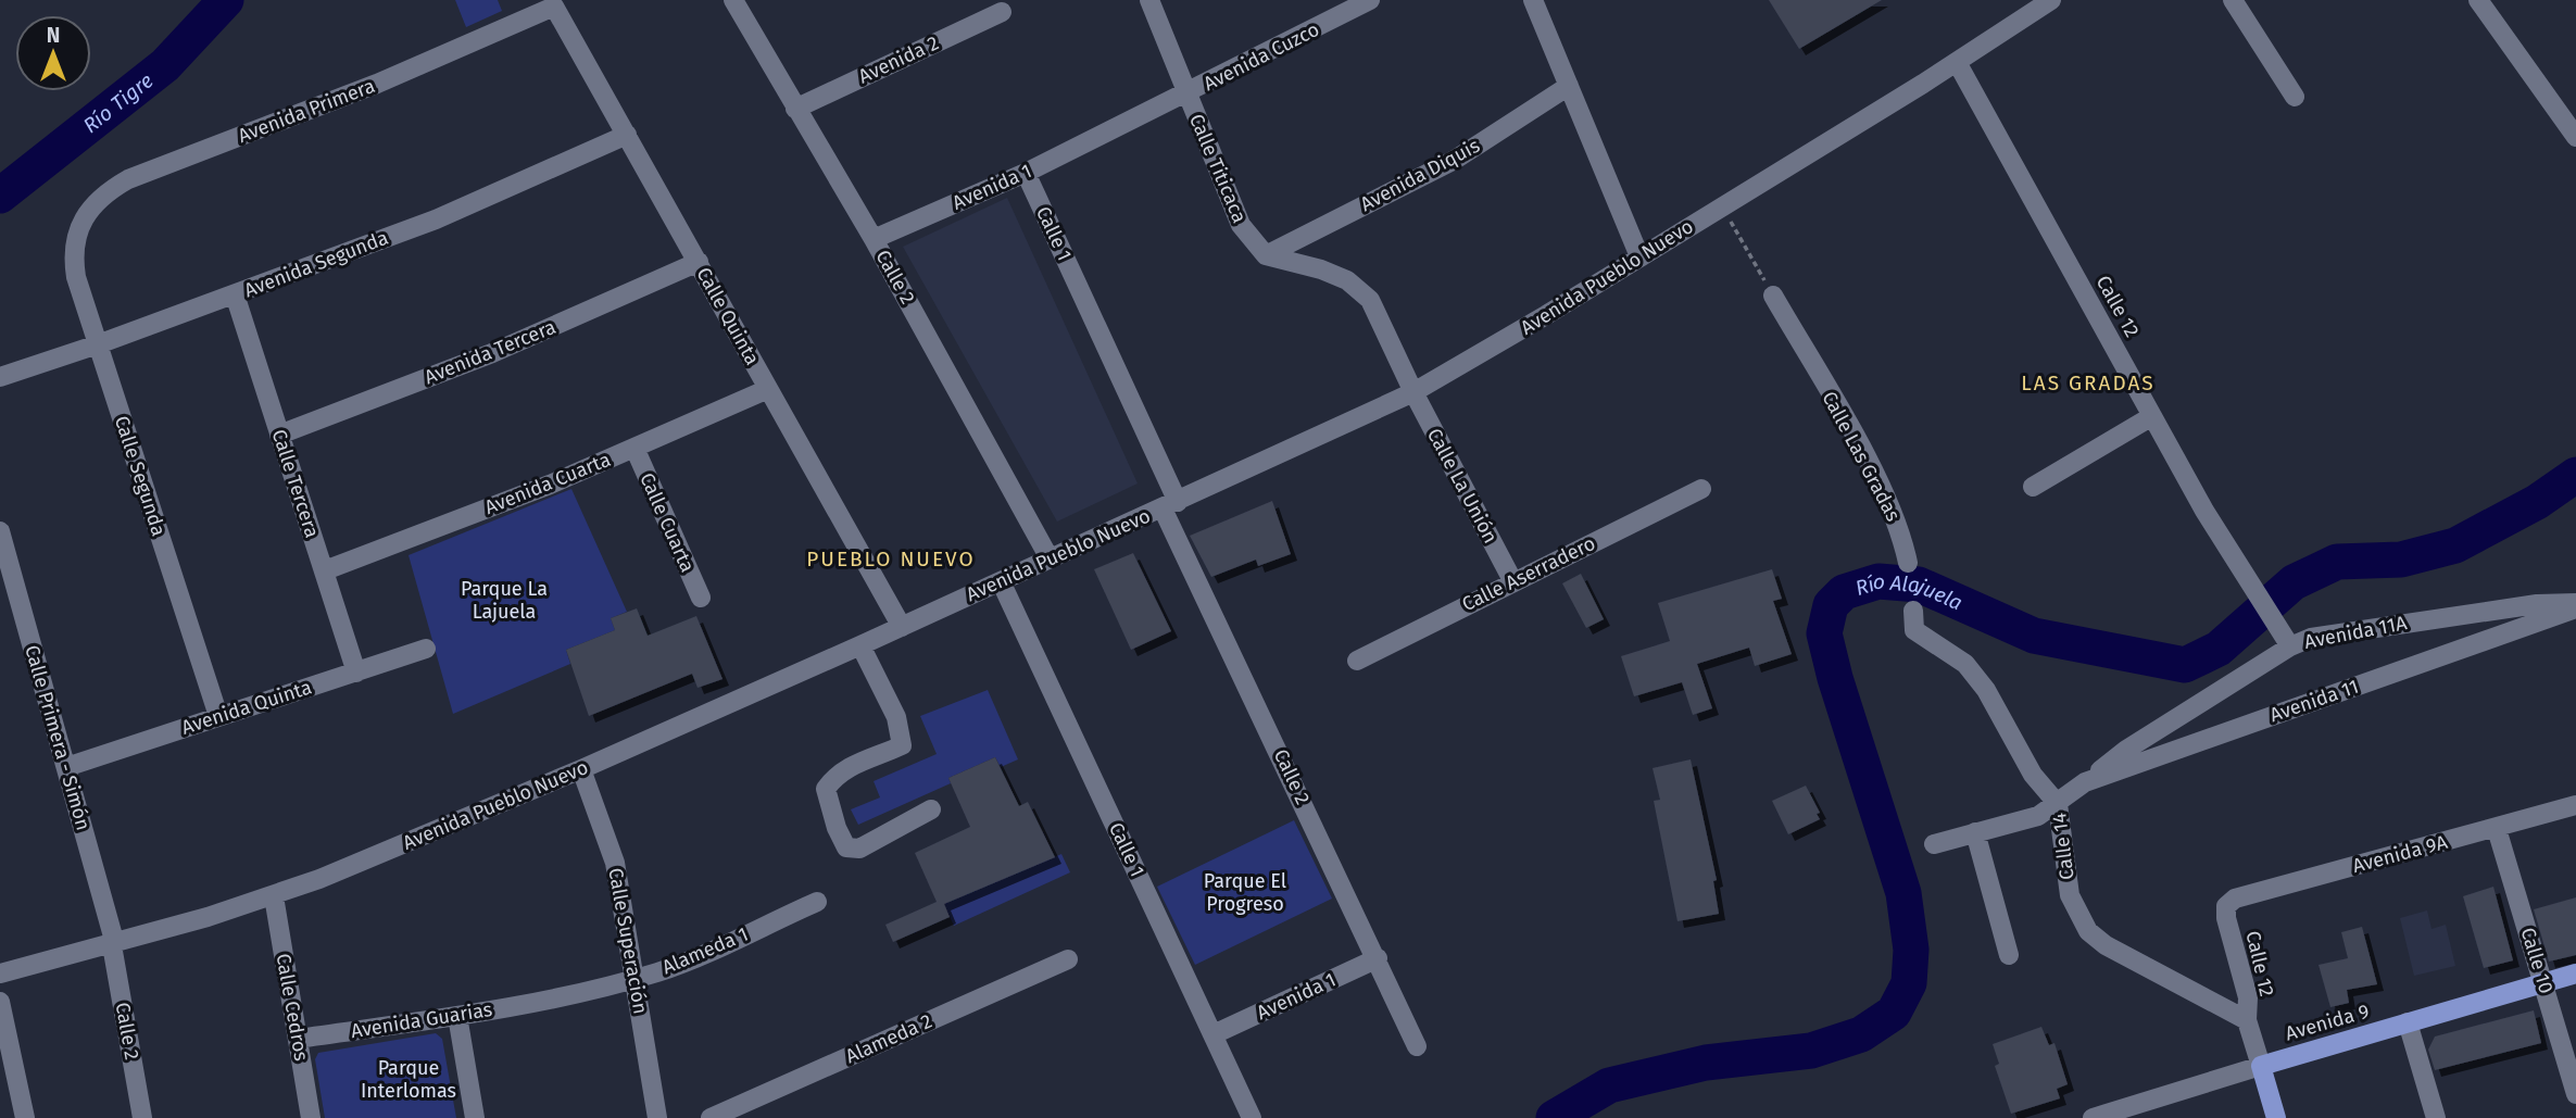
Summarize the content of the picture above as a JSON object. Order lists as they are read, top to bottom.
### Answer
{
  "streets": {
    "main road": ["Calle 12", "Avenida 9"],
    "street": [
      "Avenida Cuzco",
      "Avenida 2",
      "Avenida Primera",
      "Calle Titicaca",
      "Avenida Diquis",
      "Avenida 1",
      "Calle 1",
      "Avenida Segunda",
      "Calle 2",
      "Avenida Pueblo Nuevo",
      "Calle Quinta",
      "Avenida Tercera",
      "Calle Las Gradas",
      "Calle Segunda",
      "Calle Tercera",
      "Avenida Cuarta",
      "Calle La Unión",
      "Calle Cuarta",
      "Calle Aserradero",
      "Avenida 11A",
      "Avenida 11",
      "Avenida Quinta",
      "Calle Primera - Simón",
      "Calle 14",
      "Avenida 9A",
      "Calle Superación",
      "Alameda 1",
      "Calle 10",
      "Calle Cedros",
      "Avenida Guarias",
      "Alameda 2"
    ]
  },
  "crossings": [
    ["Avenida Cuzco", "Calle Titicaca"],
    ["Avenida Cuzco", "Avenida 1"],
    ["Avenida 2", "Calle 2"],
    ["Avenida Primera", "Calle Quinta"],
    ["Avenida Primera", "Calle Segunda"],
    ["Calle Titicaca", "Avenida Diquis"],
    ["Avenida 1", "Calle 1"],
    ["Avenida 1", "Calle 2"],
    ["Calle 1", "Calle 2"],
    ["Calle 1", "Avenida Pueblo Nuevo"],
    ["Avenida Segunda", "Calle Quinta"],
    ["Avenida Segunda", "Calle Segunda"],
    ["Avenida Segunda", "Calle Tercera"],
    ["Calle 2", "Avenida Pueblo Nuevo"],
    ["Calle 2", "Calle Primera - Simón"],
    ["Avenida Pueblo Nuevo", "Calle 12"],
    ["Avenida Pueblo Nuevo", "Calle Quinta"],
    ["Avenida Pueblo Nuevo", "Calle La Unión"],
    ["Avenida Pueblo Nuevo", "Calle Primera - Simón"],
    ["Avenida Pueblo Nuevo", "Calle Superación"],
    ["Avenida Pueblo Nuevo", "Calle Cedros"],
    ["Calle 12", "Avenida 11A"],
    ["Calle 12", "Calle 14"],
    ["Calle 12", "Avenida 9A"],
    ["Calle 12", "Avenida 9"],
    ["Calle Quinta", "Avenida Tercera"],
    ["Calle Quinta", "Avenida Cuarta"],
    ["Avenida Tercera", "Calle Tercera"],
    ["Calle Segunda", "Avenida Quinta"],
    ["Calle Tercera", "Avenida Cuarta"],
    ["Calle Tercera", "Avenida Quinta"],
    ["Avenida Cuarta", "Calle Cuarta"],
    ["Calle La Unión", "Calle Aserradero"],
    ["Avenida 11A", "Avenida 11"],
    ["Avenida 11", "Calle 14"],
    ["Avenida Quinta", "Calle Primera - Simón"],
    ["Avenida 9A", "Calle 10"],
    ["Calle Superación", "Alameda 1"],
    ["Alameda 1", "Avenida Guarias"],
    ["Calle 10", "Avenida 9"],
    ["Calle Cedros", "Avenida Guarias"]
  ],
  "districts": ["LAS GRADAS", "PUEBLO NUEVO"],
  "water": ["Río Tigre", "Río Alajuela"],
  "parks": ["Parque La Lajuela", "Parque El Progreso", "Parque Interlomas"],
  "north": "top"
}
